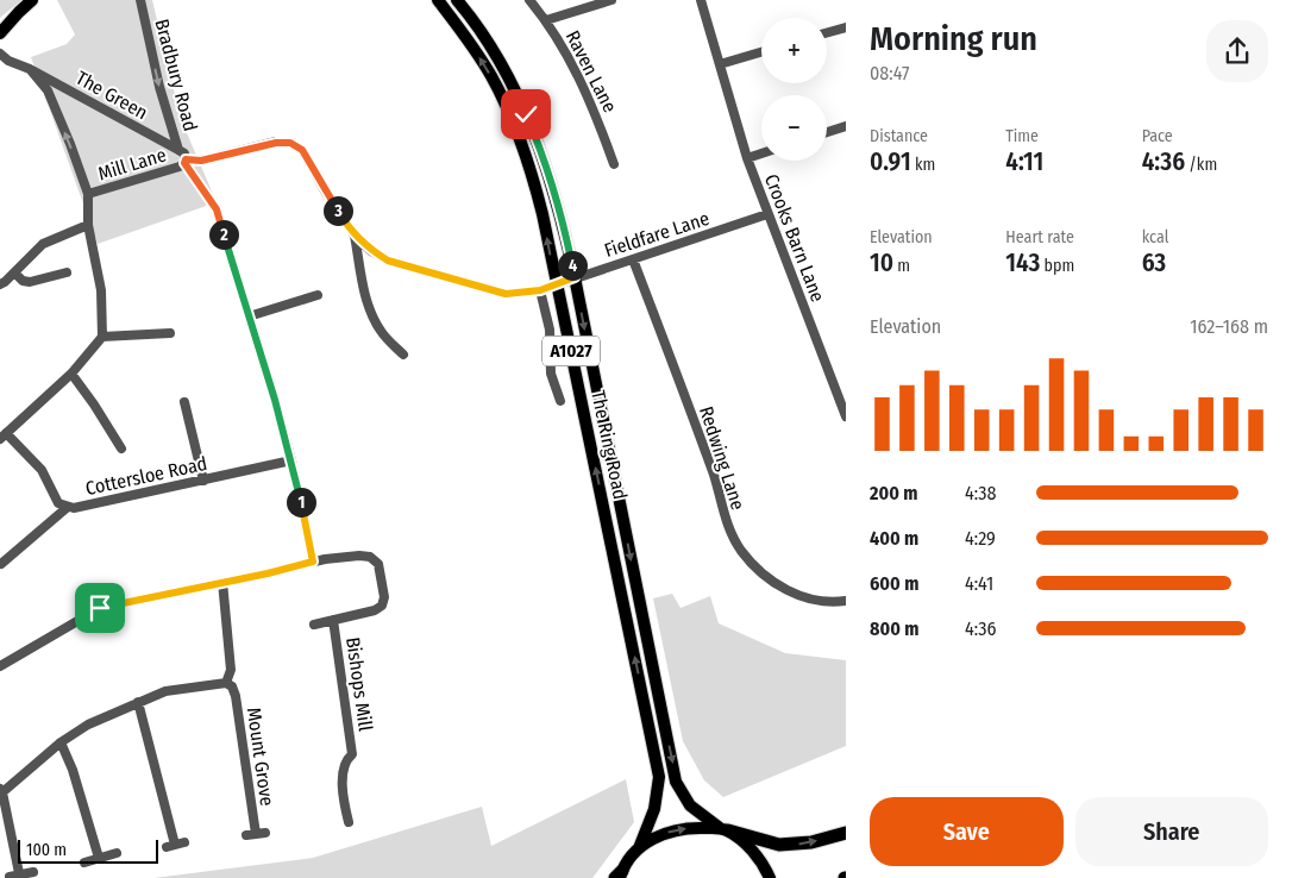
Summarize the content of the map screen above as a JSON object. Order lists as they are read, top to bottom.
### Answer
{
  "streets": {
    "main road": ["A1027", "The Ring Road"],
    "street": [
      "Raven Lane",
      "Bradbury Road",
      "The Green",
      "Mill Lane",
      "Fieldfare Lane",
      "Crooks Barn Lane",
      "Redwing Lane",
      "Cottersloe Road",
      "Bishops Mill",
      "Mount Grove"
    ]
  },
  "crossings": [
    ["Bradbury Road", "The Green"],
    ["Bradbury Road", "Mill Lane"],
    ["Bradbury Road", "Cottersloe Road"],
    ["Bradbury Road", "Bishops Mill"],
    ["Fieldfare Lane", "Crooks Barn Lane"],
    ["Fieldfare Lane", "The Ring Road"],
    ["Fieldfare Lane", "Redwing Lane"],
    ["A1027", "The Ring Road"]
  ],
  "scale_bar": "100 m",
  "page": {
    "heading": ["Morning run", "08:47"],
    "map_buttons": ["+", "−"],
    "stats": [
      ["Distance", "0.91 km"],
      ["Time", "4:11"],
      ["Pace", "4:36 /km"],
      ["Elevation", "10 m"],
      ["Heart rate", "143 bpm"],
      ["kcal", "63"]
    ],
    "pins": [
      "3",
      "2",
      "4",
      "1"
    ],
    "chart": ["Elevation", "162–168 m"],
    "list": [
      {
        "name": "200 m",
        "note": "4:38"
      },
      {
        "name": "400 m",
        "note": "4:29"
      },
      {
        "name": "600 m",
        "note": "4:41"
      },
      {
        "name": "800 m",
        "note": "4:36"
      }
    ],
    "buttons": ["Save", "Share"],
    "scale": "100 m"
  }
}
